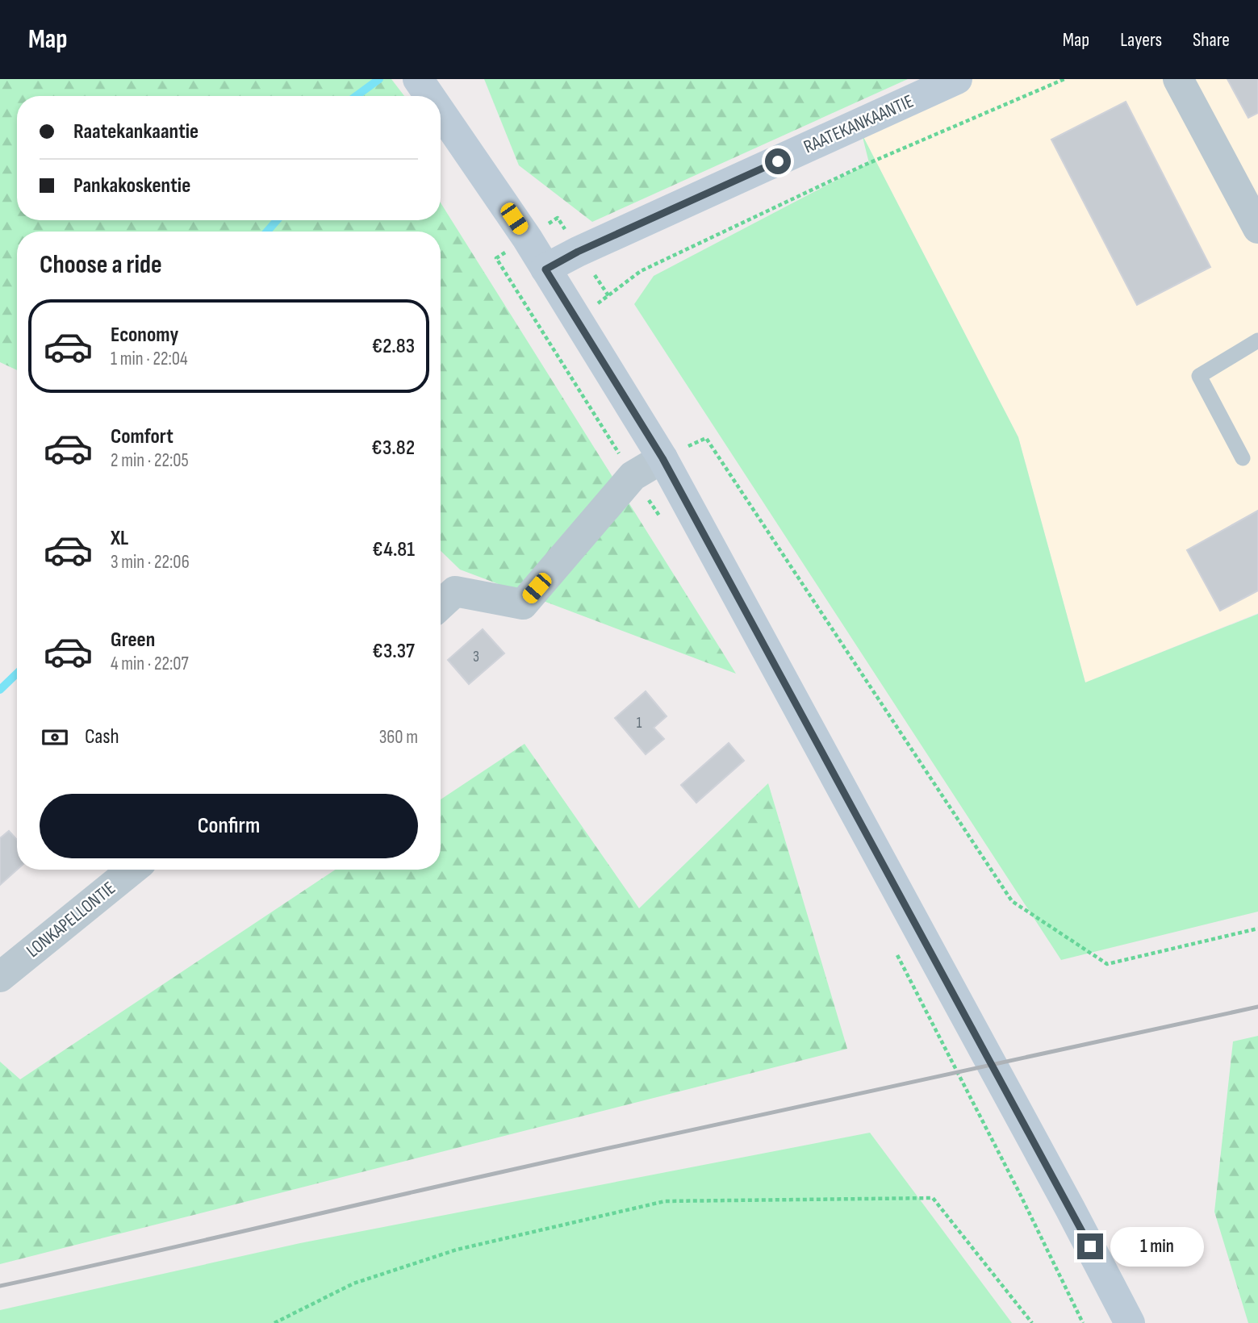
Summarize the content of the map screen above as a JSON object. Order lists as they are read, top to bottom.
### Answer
{
  "streets": {
    "main road": ["RAATEKANKAANTIE"],
    "street": ["LONKAPELLONTIE"]
  },
  "house_numbers": ["3", "1"],
  "page": {
    "header": "Map",
    "nav": ["Map", "Layers", "Share"],
    "banner": ["Raatekankaantie", "Pankakoskentie"],
    "heading": "Choose a ride",
    "list": [
      {
        "name": "Economy",
        "note": "1 min · 22:04",
        "value": "€2.83"
      },
      {
        "name": "Comfort",
        "note": "2 min · 22:05",
        "value": "€3.82"
      },
      {
        "name": "XL",
        "note": "3 min · 22:06",
        "value": "€4.81"
      },
      {
        "name": "Green",
        "note": "4 min · 22:07",
        "value": "€3.37"
      }
    ],
    "pay": ["Cash", "360 m"],
    "buttons": "Confirm",
    "bubble": "1 min"
  }
}
